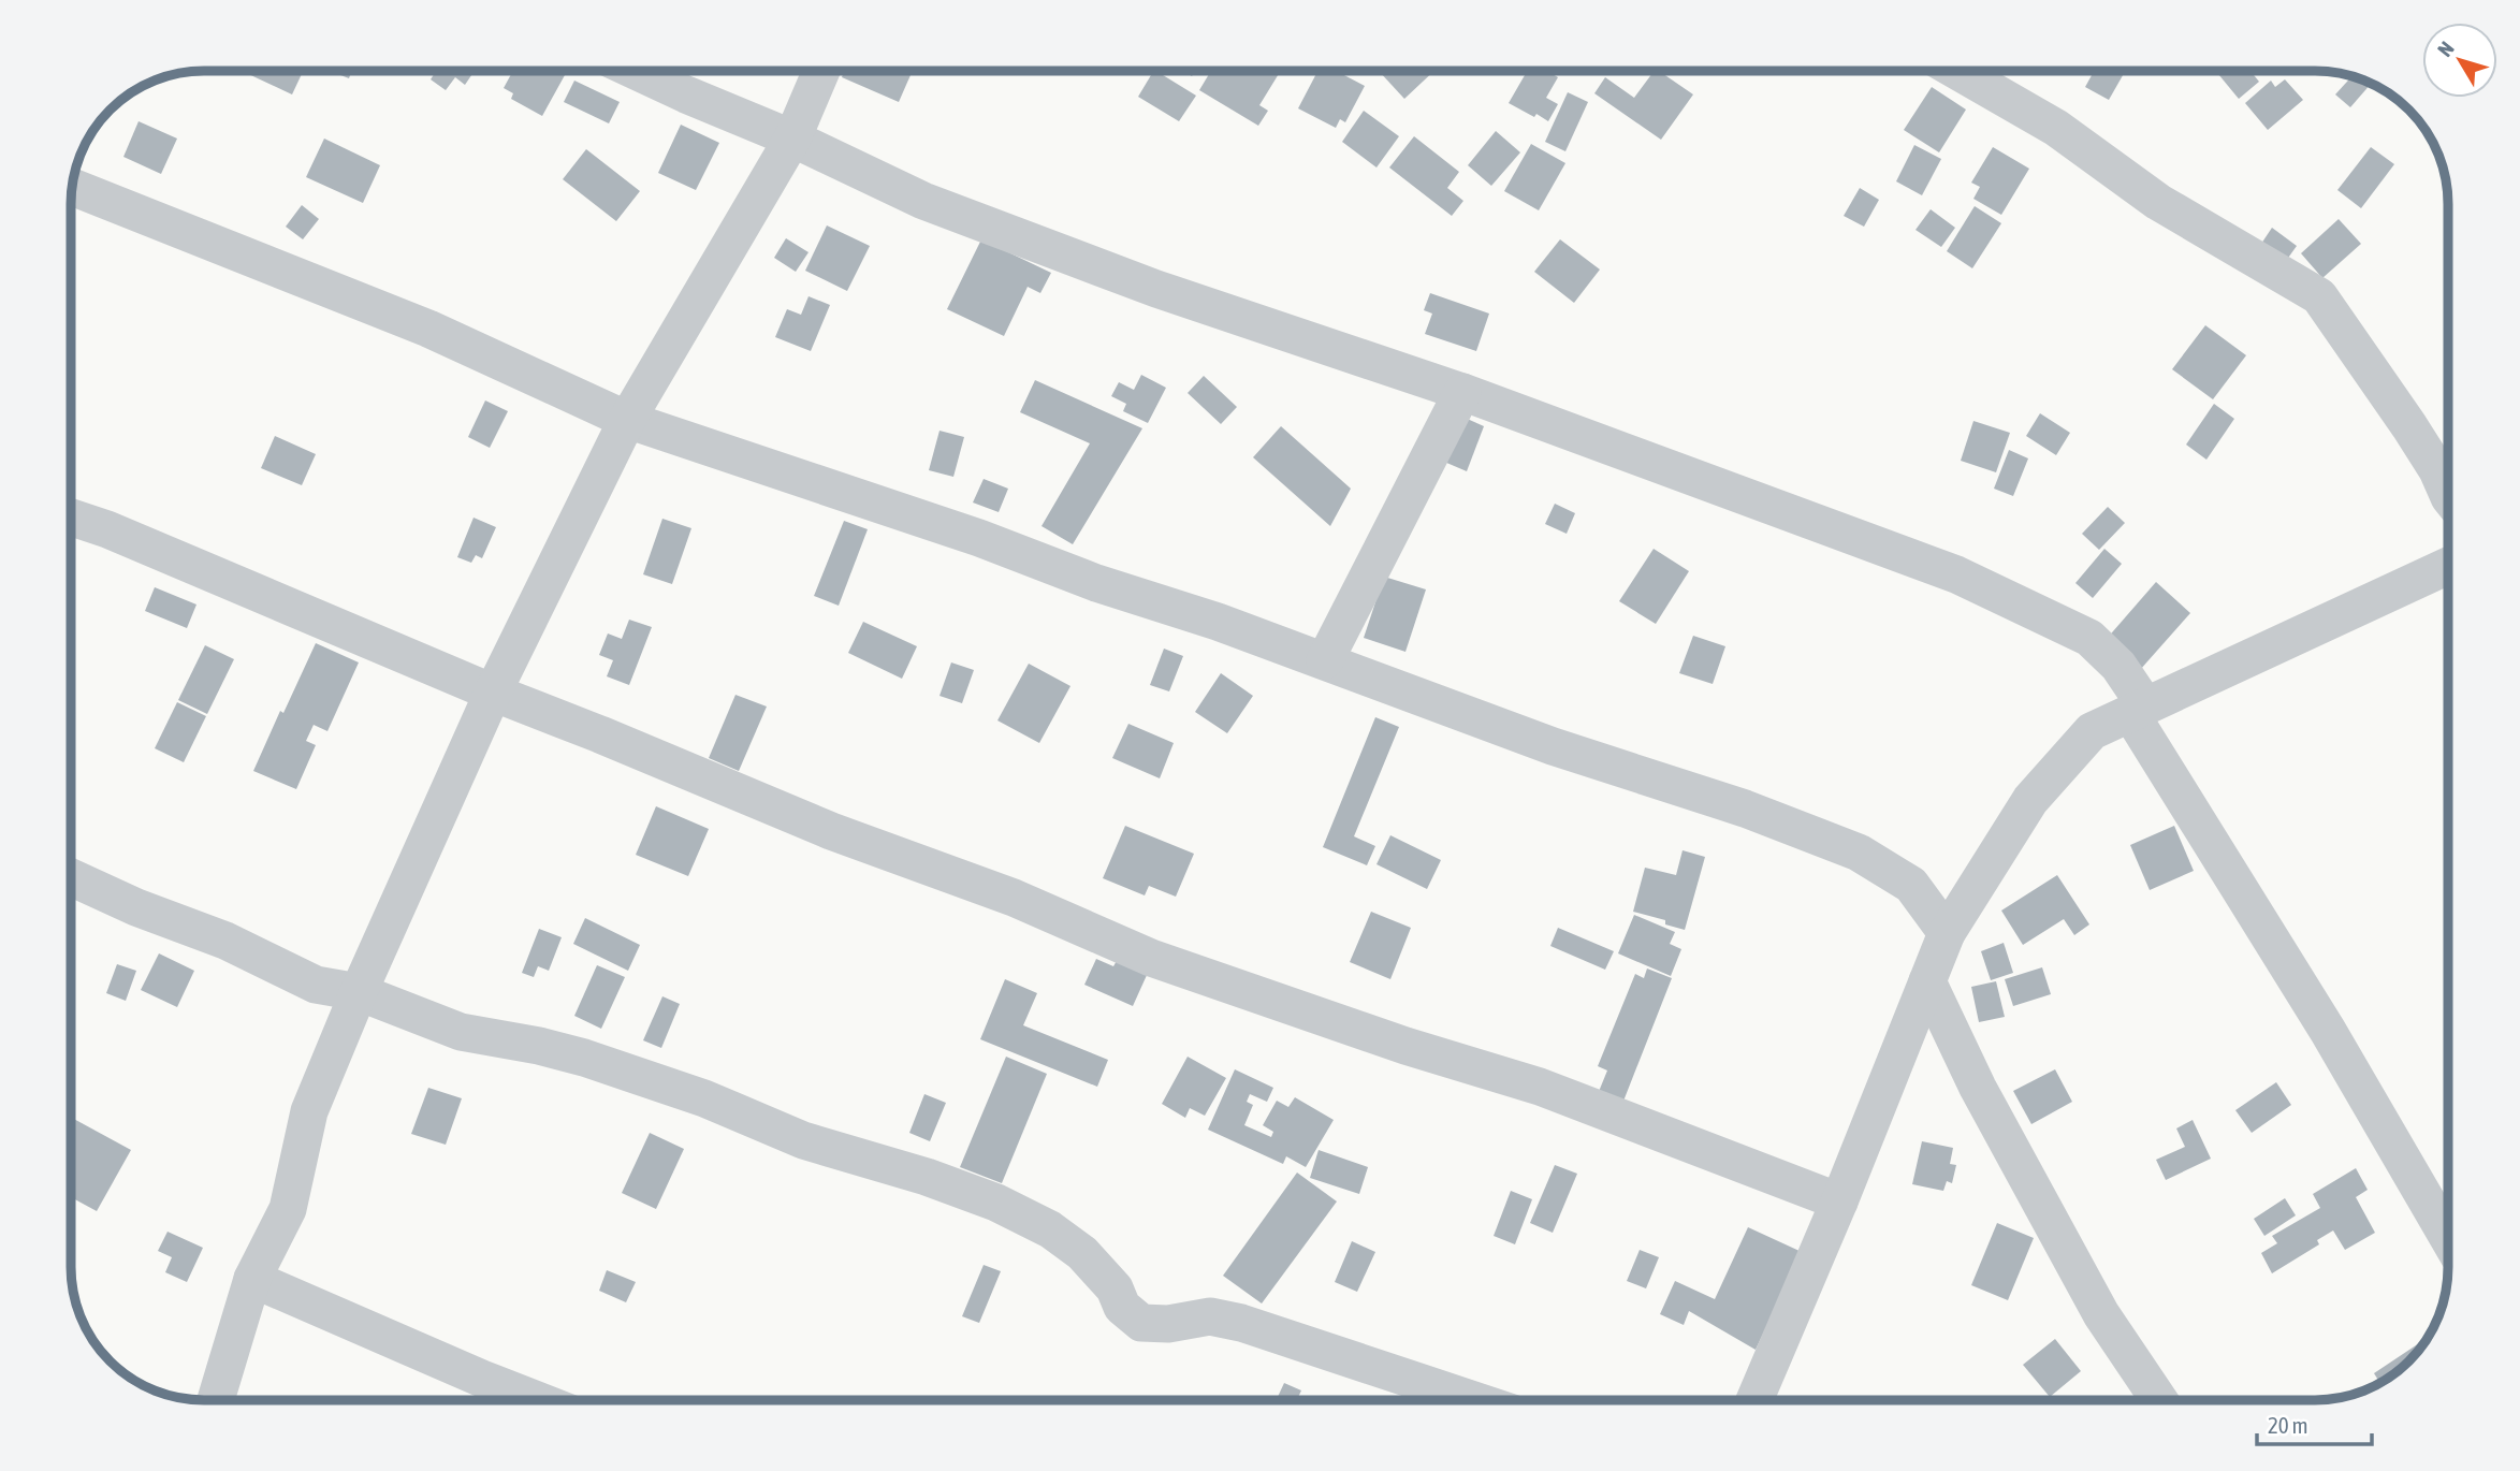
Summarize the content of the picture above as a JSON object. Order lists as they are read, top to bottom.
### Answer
{
  "scale_bar": "20 m",
  "north": "top left"
}
